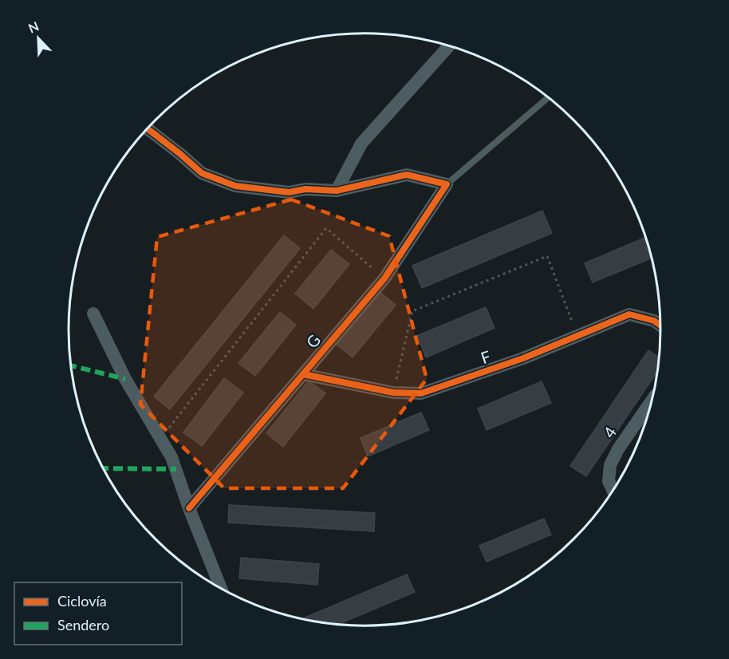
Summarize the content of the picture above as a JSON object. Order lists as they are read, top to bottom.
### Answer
{
  "streets": {
    "street": ["G", "F", "4"]
  },
  "crossings": [
    ["G", "F"]
  ],
  "legend": ["Ciclovía", "Sendero"],
  "north": "top left"
}
